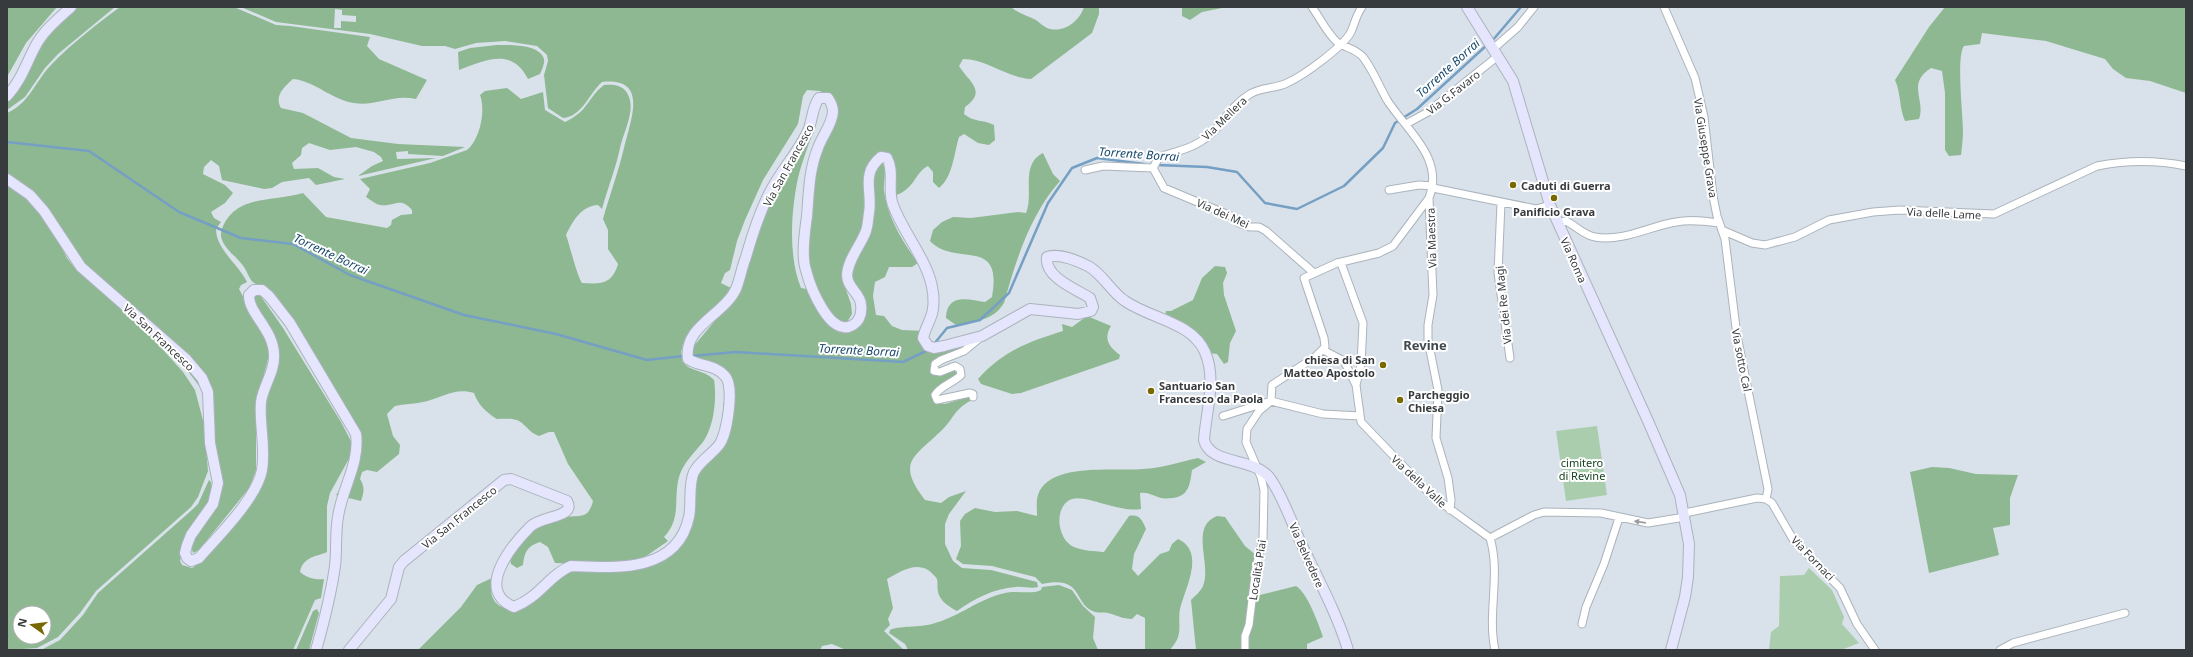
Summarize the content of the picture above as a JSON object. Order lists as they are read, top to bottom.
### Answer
{
  "streets": {
    "street": [
      "Via G.Favaro",
      "Via Mellera",
      "Via Giuseppe Grava",
      "Via San Francesco",
      "Via dei Mei",
      "Via delle Lame",
      "Via Maestra",
      "Via Roma",
      "Via dei Re Magi",
      "Via sotto Cal",
      "Via della Valle",
      "Via Belvedere",
      "Via Fornaci",
      "Località Piai"
    ]
  },
  "crossings": [
    ["Via G.Favaro", "Via Maestra"],
    ["Via G.Favaro", "Via Roma"],
    ["Via Mellera", "Via dei Mei"],
    ["Via Mellera", "Via Maestra"],
    ["Via Giuseppe Grava", "Via sotto Cal"],
    ["Via San Francesco", "Via Belvedere"],
    ["Via San Francesco", "Località Piai"],
    ["Via delle Lame", "Via sotto Cal"],
    ["Via Maestra", "Via della Valle"],
    ["Via sotto Cal", "Via Fornaci"],
    ["Via Belvedere", "Località Piai"]
  ],
  "districts": ["Revine"],
  "water": ["Torrente Borrai"],
  "parks": ["cimitero di Revine"],
  "places": [
    "Caduti di Guerra",
    "Panificio Grava",
    "chiesa di San Matteo Apostolo",
    "Santuario San Francesco da Paola",
    "Parcheggio Chiesa"
  ],
  "north": "left"
}
